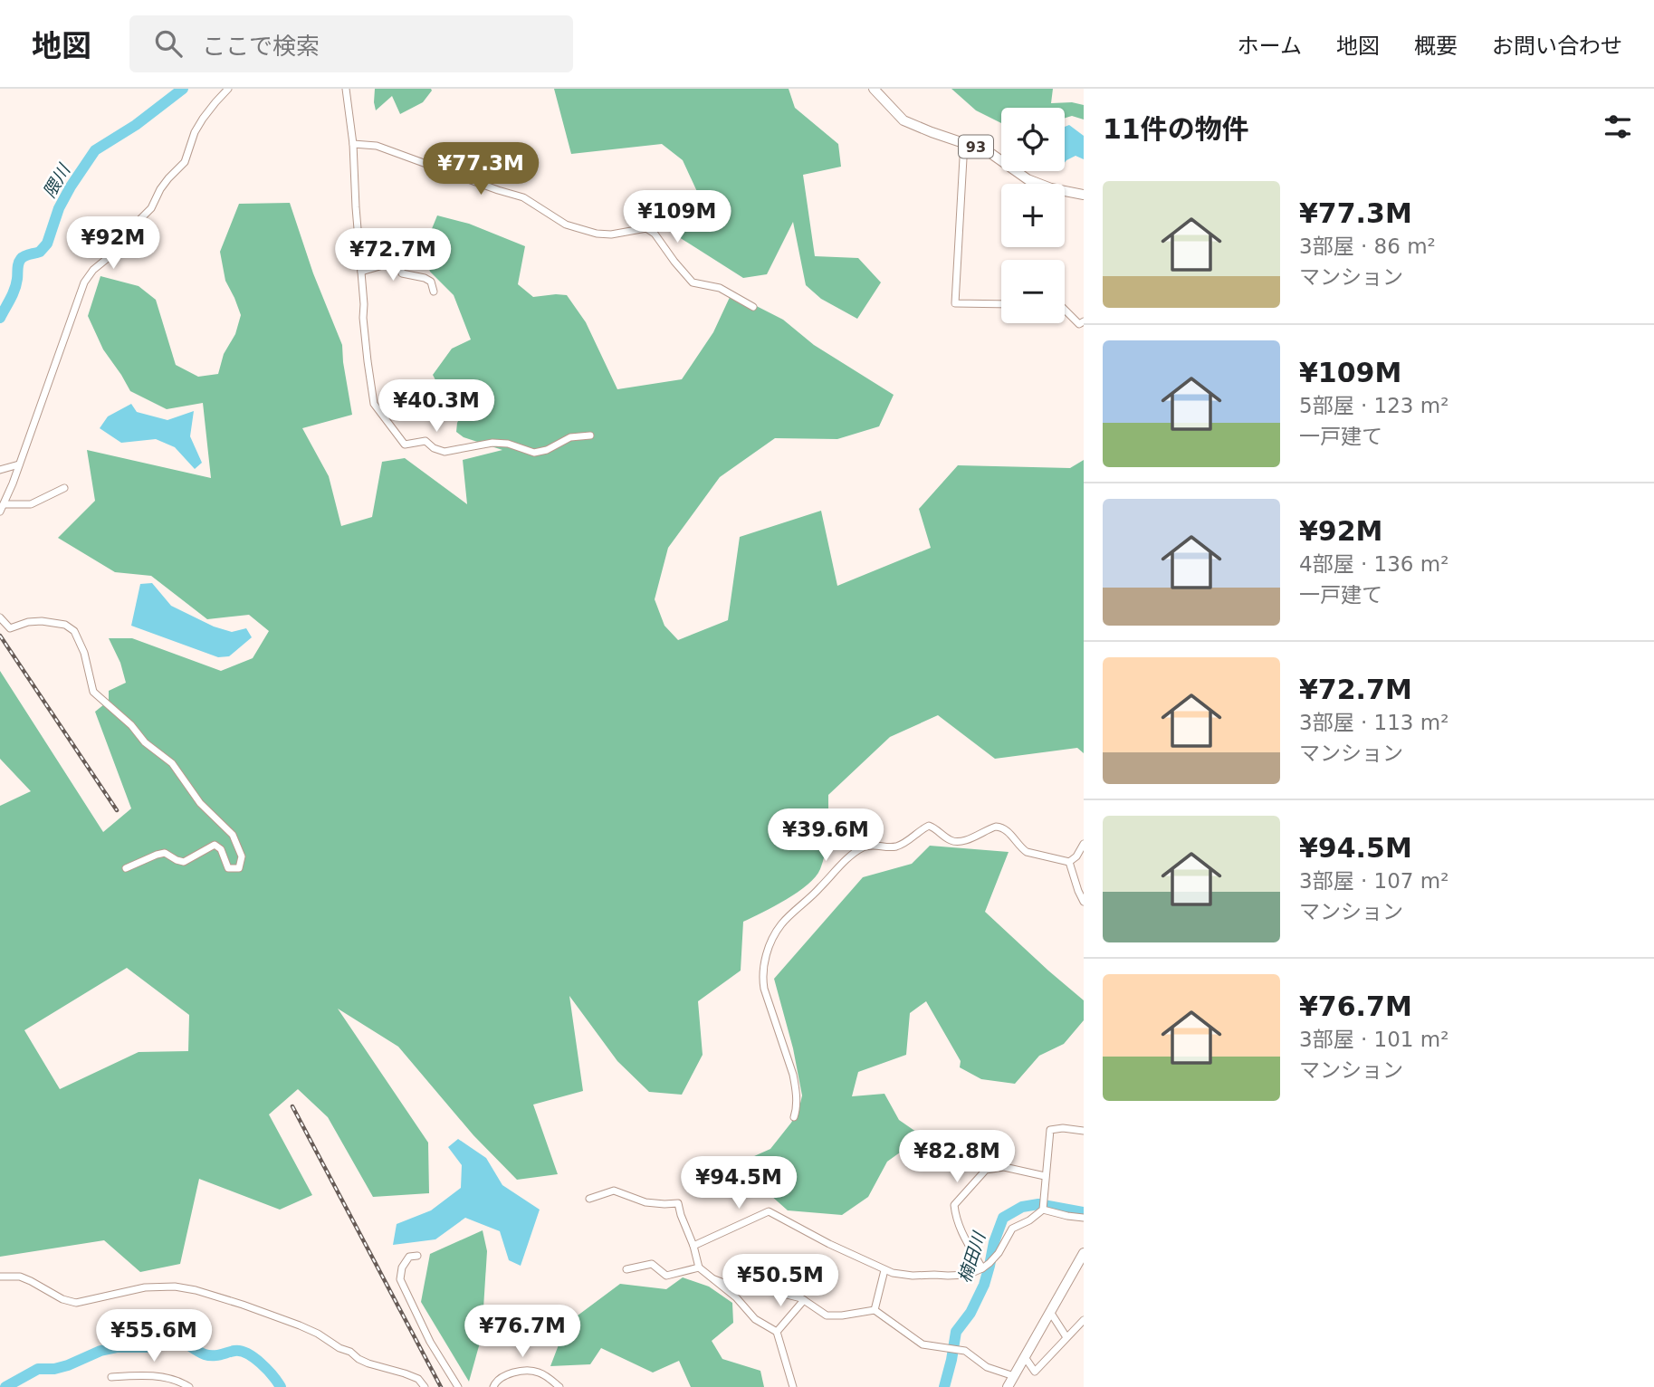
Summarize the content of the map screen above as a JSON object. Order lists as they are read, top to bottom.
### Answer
{
  "streets": {
    "main road": ["93"]
  },
  "water": ["隈川", "楠田川"],
  "page": {
    "header": "地図",
    "search": "ここで検索",
    "nav": [
      "ホーム",
      "地図",
      "概要",
      "お問い合わせ"
    ],
    "heading": "11件の物件",
    "map_buttons": ["+", "−"],
    "price": [
      "¥77.3M",
      "¥109M",
      "¥92M",
      "¥72.7M",
      "¥40.3M",
      "¥39.6M",
      "¥82.8M",
      "¥94.5M",
      "¥50.5M",
      "¥76.7M",
      "¥55.6M"
    ],
    "list": [
      {
        "name": "¥77.3M",
        "note": "3部屋 · 86 m² · マンション"
      },
      {
        "name": "¥109M",
        "note": "5部屋 · 123 m² · 一戸建て"
      },
      {
        "name": "¥92M",
        "note": "4部屋 · 136 m² · 一戸建て"
      },
      {
        "name": "¥72.7M",
        "note": "3部屋 · 113 m² · マンション"
      },
      {
        "name": "¥94.5M",
        "note": "3部屋 · 107 m² · マンション"
      },
      {
        "name": "¥76.7M",
        "note": "3部屋 · 101 m² · マンション"
      }
    ]
  }
}
